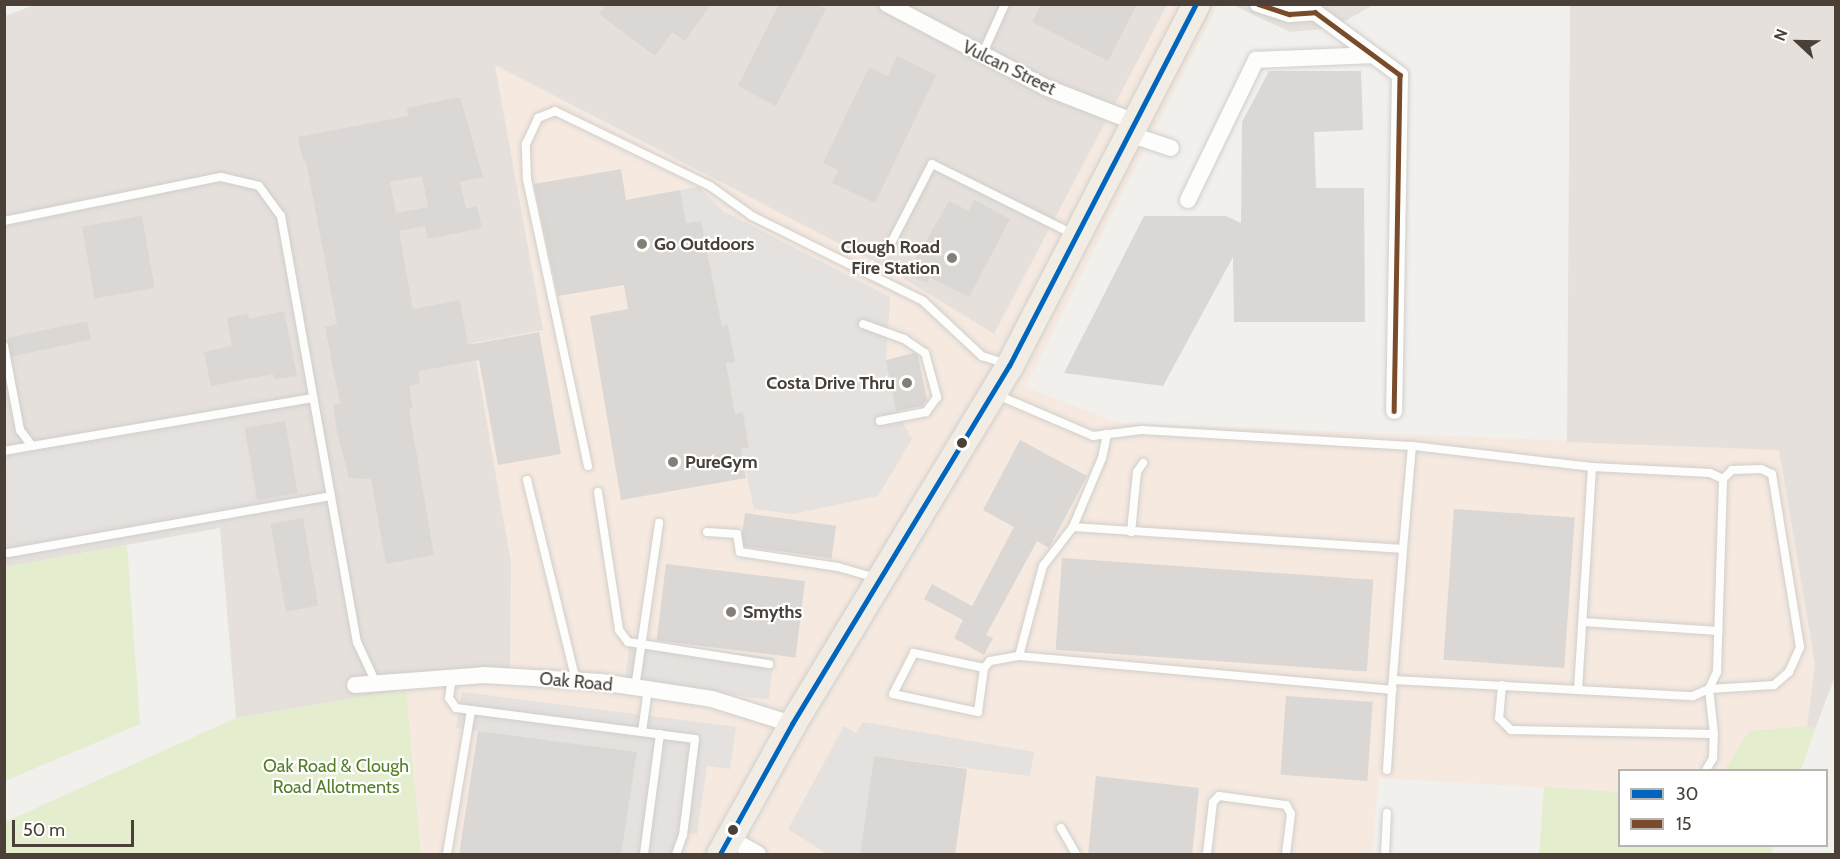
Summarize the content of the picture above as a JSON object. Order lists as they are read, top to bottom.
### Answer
{
  "streets": {
    "street": ["Vulcan Street", "Oak Road"]
  },
  "parks": ["Oak Road & Clough Road Allotments"],
  "places": [
    "Go Outdoors",
    "Clough Road Fire Station",
    "Costa Drive Thru",
    "PureGym",
    "Smyths"
  ],
  "lines": ["transit line 30", "transit line 15"],
  "legend": ["30", "15"],
  "scale_bar": "50 m",
  "north": "left"
}
